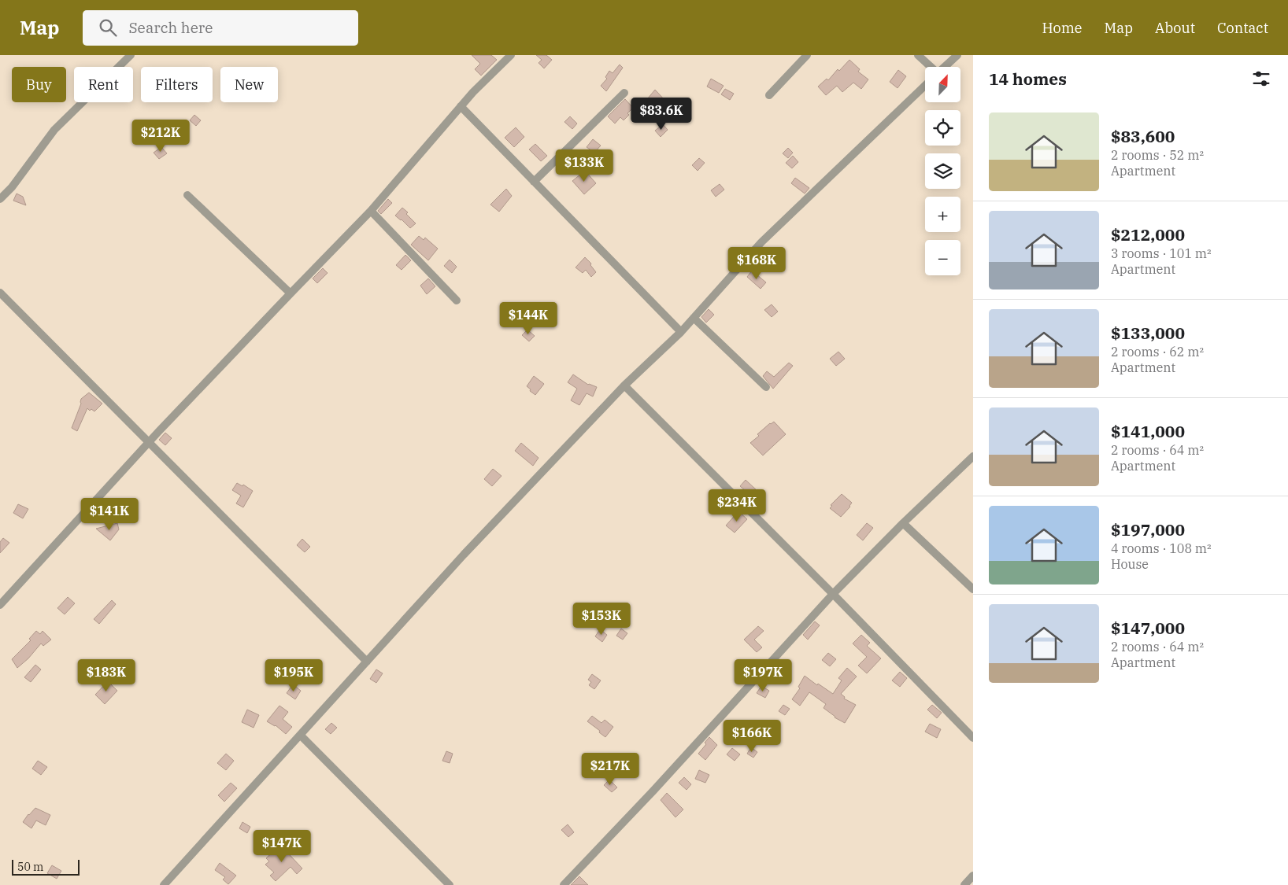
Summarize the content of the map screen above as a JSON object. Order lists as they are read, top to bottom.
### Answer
{
  "scale_bar": "50 m",
  "north": "top right",
  "page": {
    "header": "Map",
    "search": "Search here",
    "nav": [
      "Home",
      "Map",
      "About",
      "Contact"
    ],
    "heading": "14 homes",
    "map_buttons": ["+", "−"],
    "chip": [
      "Buy",
      "Rent",
      "Filters",
      "New"
    ],
    "price": [
      "$83.6K",
      "$212K",
      "$133K",
      "$168K",
      "$144K",
      "$234K",
      "$141K",
      "$153K",
      "$183K",
      "$195K",
      "$197K",
      "$166K",
      "$217K",
      "$147K"
    ],
    "list": [
      {
        "name": "$83,600",
        "note": "2 rooms · 52 m² · Apartment"
      },
      {
        "name": "$212,000",
        "note": "3 rooms · 101 m² · Apartment"
      },
      {
        "name": "$133,000",
        "note": "2 rooms · 62 m² · Apartment"
      },
      {
        "name": "$141,000",
        "note": "2 rooms · 64 m² · Apartment"
      },
      {
        "name": "$197,000",
        "note": "4 rooms · 108 m² · House"
      },
      {
        "name": "$147,000",
        "note": "2 rooms · 64 m² · Apartment"
      }
    ],
    "scale": "50 m"
  }
}
